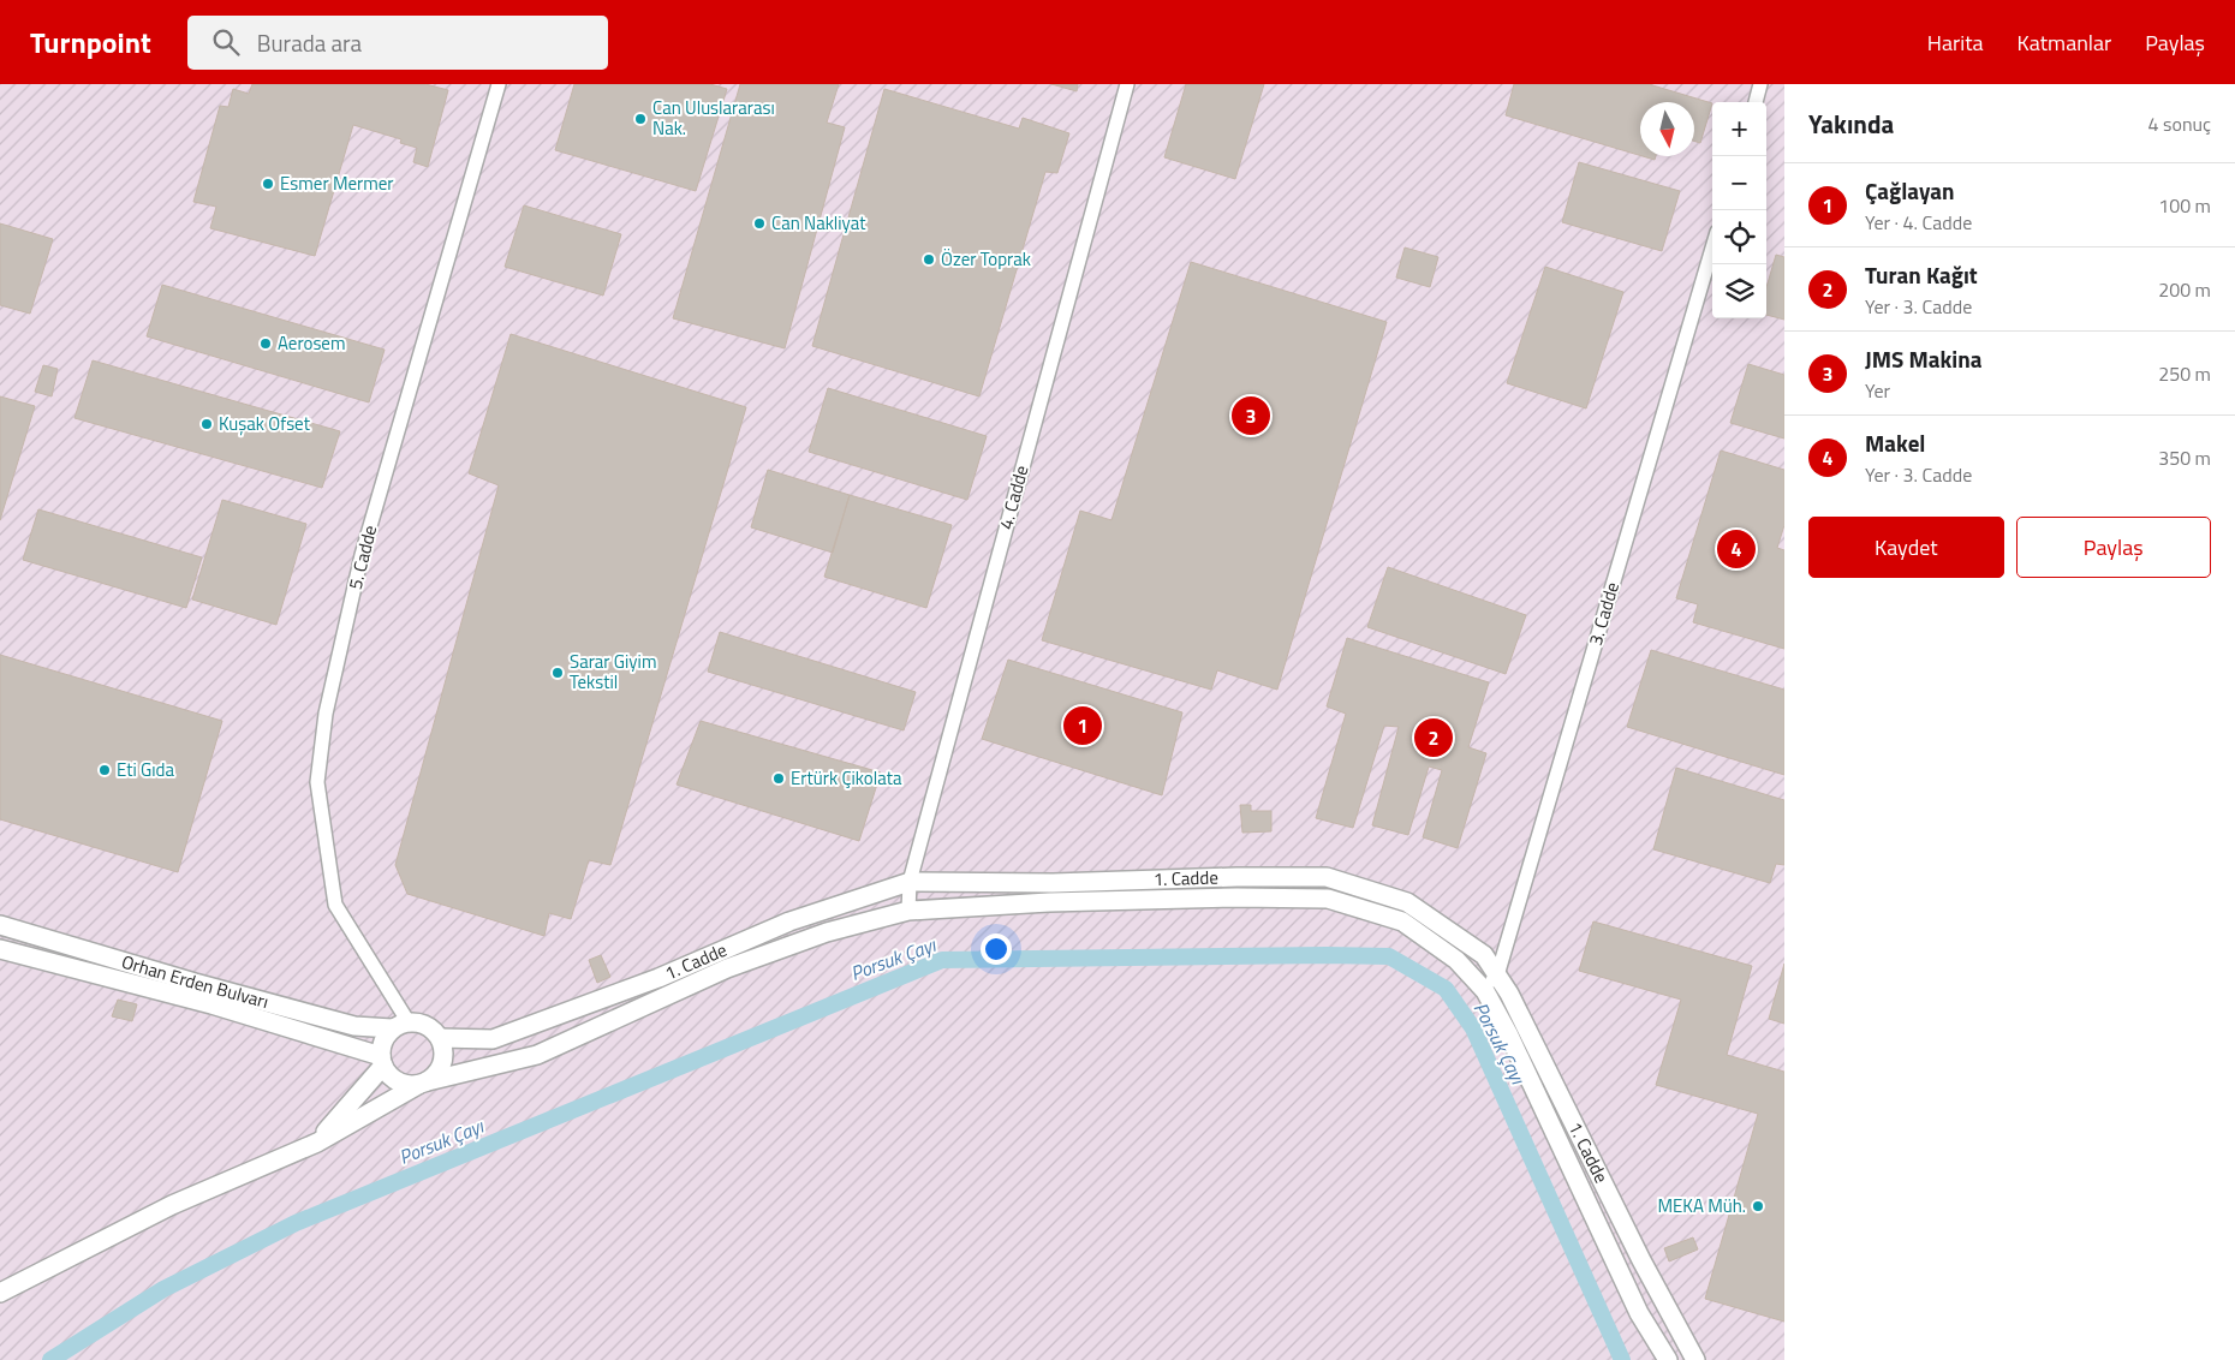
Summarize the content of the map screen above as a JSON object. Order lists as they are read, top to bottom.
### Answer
{
  "streets": {
    "street": [
      "4. Cadde",
      "5. Cadde",
      "3. Cadde",
      "1. Cadde",
      "Orhan Erden Bulvarı"
    ]
  },
  "crossings": [
    ["4. Cadde", "1. Cadde"],
    ["5. Cadde", "1. Cadde"],
    ["5. Cadde", "Orhan Erden Bulvarı"],
    ["3. Cadde", "1. Cadde"],
    ["1. Cadde", "Orhan Erden Bulvarı"]
  ],
  "water": ["Porsuk Çayı"],
  "places": [
    "Can Uluslararası Nak.",
    "Esmer Mermer",
    "Can Nakliyat",
    "Özer Toprak",
    "Aerosem",
    "Kuşak Ofset",
    "Sarar Giyim Tekstil",
    "Eti Gıda",
    "Ertürk Çikolata",
    "MEKA Müh."
  ],
  "north": "bottom",
  "page": {
    "header": "Turnpoint",
    "search": "Burada ara",
    "nav": ["Harita", "Katmanlar", "Paylaş"],
    "heading": ["Yakında", "4 sonuç"],
    "map_buttons": ["+", "−"],
    "list": [
      {
        "mark": "1",
        "name": "Çağlayan",
        "note": "Yer · 4. Cadde",
        "value": "100 m"
      },
      {
        "mark": "2",
        "name": "Turan Kağıt",
        "note": "Yer · 3. Cadde",
        "value": "200 m"
      },
      {
        "mark": "3",
        "name": "JMS Makina",
        "note": "Yer",
        "value": "250 m"
      },
      {
        "mark": "4",
        "name": "Makel",
        "note": "Yer · 3. Cadde",
        "value": "350 m"
      }
    ],
    "pins": [
      "3",
      "4",
      "1",
      "2"
    ],
    "buttons": ["Kaydet", "Paylaş"]
  }
}
